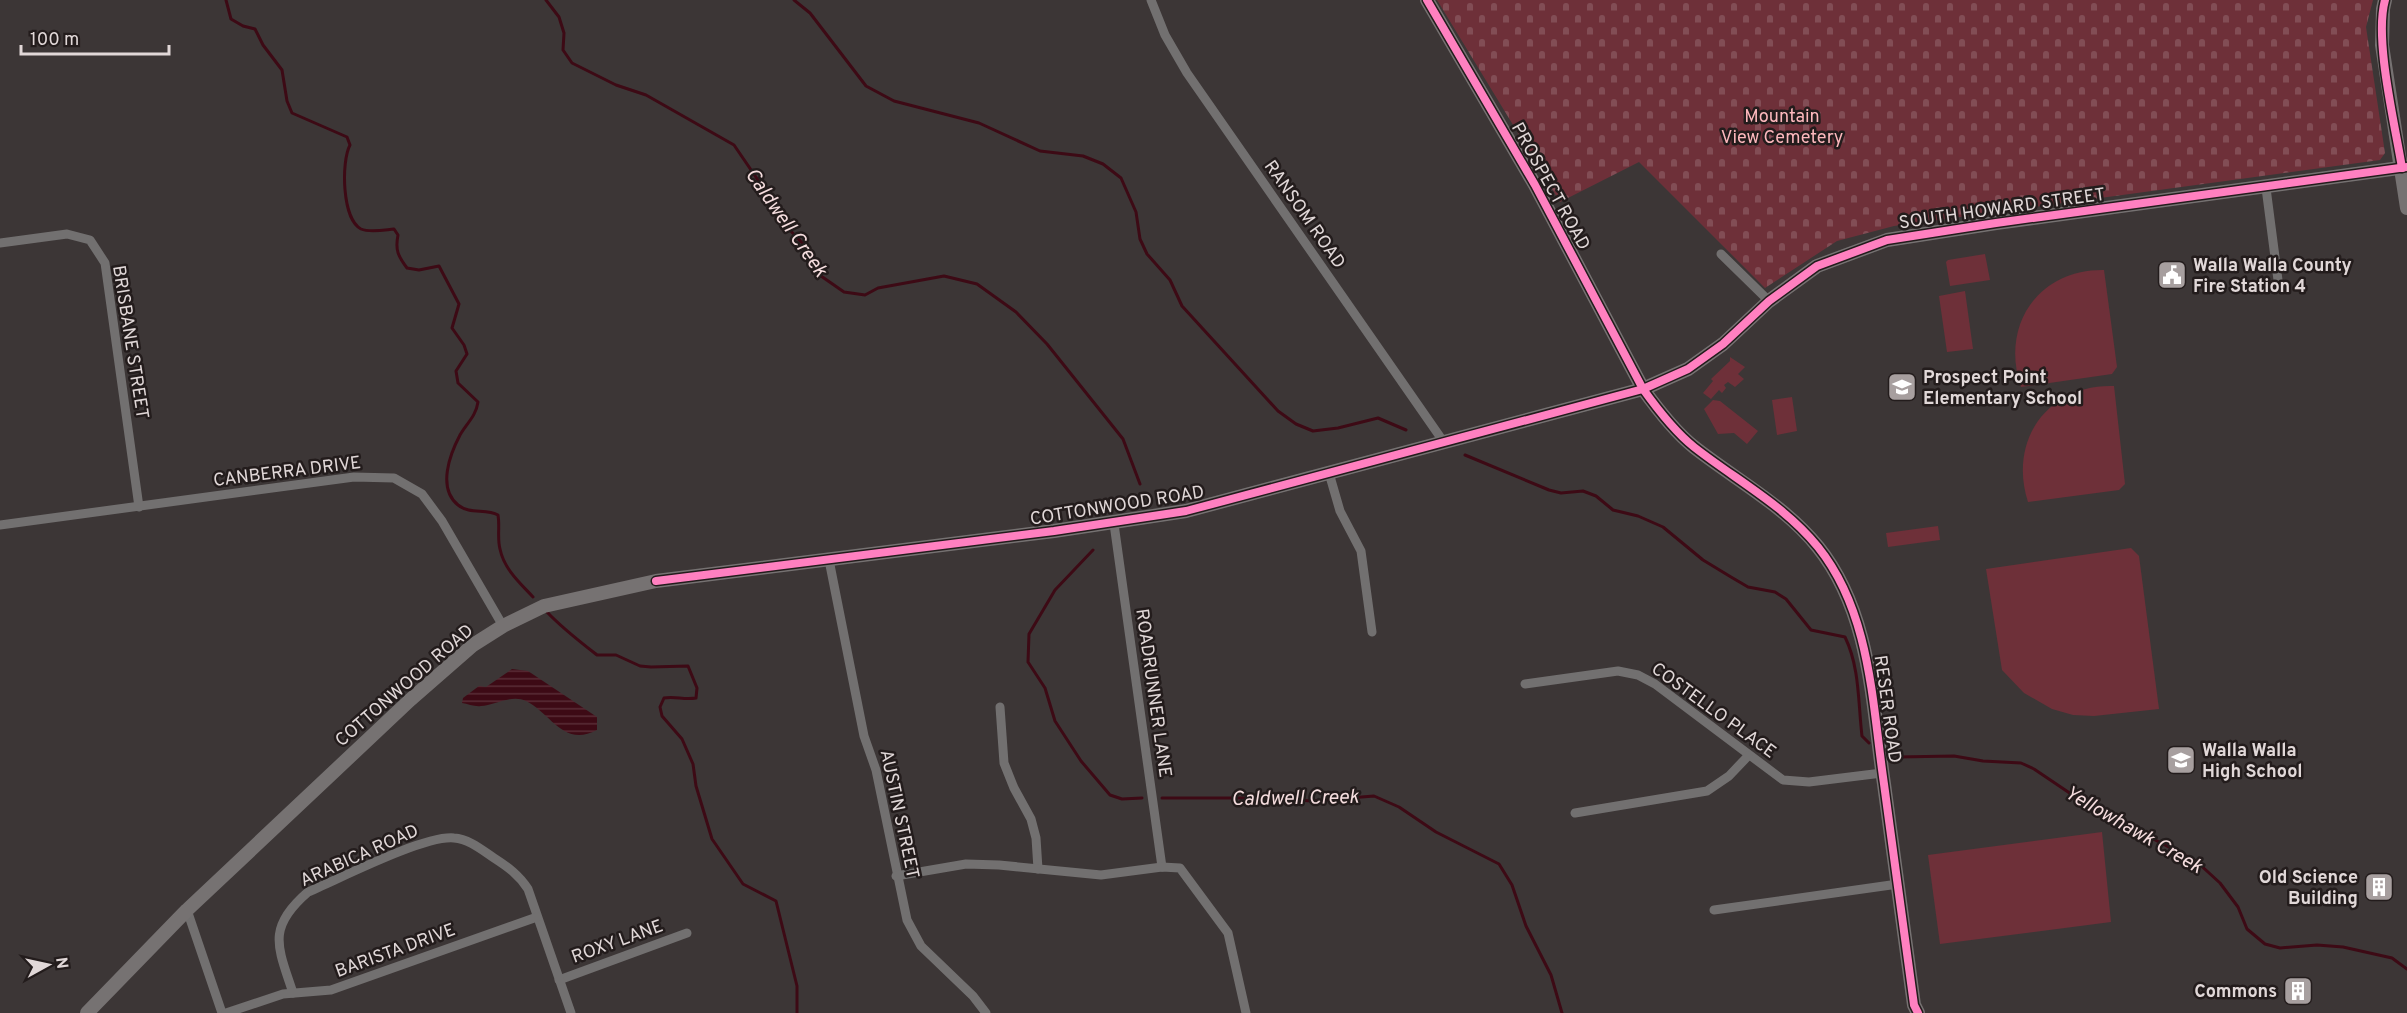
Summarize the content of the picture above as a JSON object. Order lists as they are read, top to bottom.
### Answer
{
  "streets": {
    "main road": [
      "PROSPECT ROAD",
      "SOUTH HOWARD STREET",
      "COTTONWOOD ROAD",
      "RESER ROAD"
    ],
    "street": [
      "RANSOM ROAD",
      "BRISBANE STREET",
      "CANBERRA DRIVE",
      "ROADRUNNER LANE",
      "COSTELLO PLACE",
      "AUSTIN STREET",
      "ARABICA ROAD",
      "ROXY LANE",
      "BARISTA DRIVE"
    ]
  },
  "crossings": [
    ["PROSPECT ROAD", "SOUTH HOWARD STREET"],
    ["PROSPECT ROAD", "COTTONWOOD ROAD"],
    ["PROSPECT ROAD", "RESER ROAD"],
    ["SOUTH HOWARD STREET", "COTTONWOOD ROAD"],
    ["SOUTH HOWARD STREET", "RESER ROAD"],
    ["RANSOM ROAD", "COTTONWOOD ROAD"],
    ["BRISBANE STREET", "CANBERRA DRIVE"],
    ["CANBERRA DRIVE", "COTTONWOOD ROAD"],
    ["COTTONWOOD ROAD", "ROADRUNNER LANE"],
    ["COTTONWOOD ROAD", "RESER ROAD"],
    ["COTTONWOOD ROAD", "AUSTIN STREET"],
    ["RESER ROAD", "COSTELLO PLACE"],
    ["ARABICA ROAD", "ROXY LANE"],
    ["ARABICA ROAD", "BARISTA DRIVE"]
  ],
  "water": ["Caldwell Creek", "Yellowhawk Creek"],
  "parks": ["Mountain View Cemetery"],
  "places": {
    "public building": ["Walla Walla County Fire Station 4"],
    "school or university": ["Prospect Point Elementary School", "Walla Walla High School"],
    "building": ["Old Science Building", "Commons"]
  },
  "scale_bar": "100 m",
  "north": "right"
}
